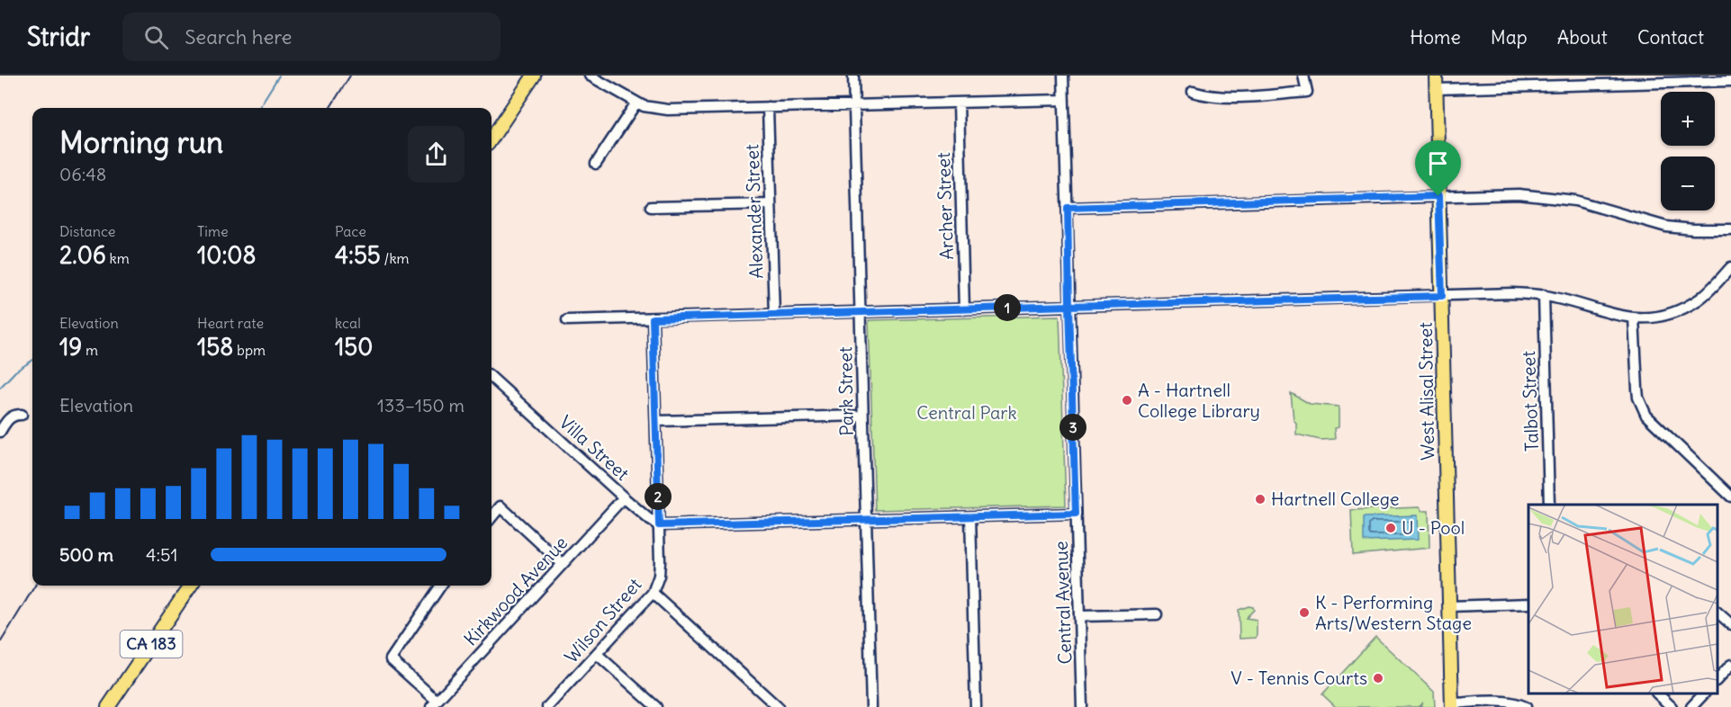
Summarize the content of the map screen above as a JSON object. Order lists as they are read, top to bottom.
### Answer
{
  "streets": {
    "main road": ["West Alisal Street", "CA 183"],
    "street": [
      "Archer Street",
      "Alexander Street",
      "Park Street",
      "Talbot Street",
      "Villa Street",
      "Kirkwood Avenue",
      "Central Avenue",
      "Wilson Street"
    ]
  },
  "crossings": [
    ["Villa Street", "Kirkwood Avenue"],
    ["Villa Street", "Wilson Street"]
  ],
  "parks": ["Central Park"],
  "places": [
    "A - Hartnell College Library",
    "Hartnell College",
    "U - Pool",
    "K - Performing Arts/Western Stage",
    "V - Tennis Courts"
  ],
  "page": {
    "header": "Stridr",
    "search": "Search here",
    "nav": [
      "Home",
      "Map",
      "About",
      "Contact"
    ],
    "map_buttons": ["+", "−"],
    "heading": ["Morning run", "06:48"],
    "stats": [
      ["Distance", "2.06 km"],
      ["Time", "10:08"],
      ["Pace", "4:55 /km"],
      ["Elevation", "19 m"],
      ["Heart rate", "158 bpm"],
      ["kcal", "150"]
    ],
    "pins": ["1", "3", "2"],
    "chart": ["Elevation", "133–150 m"],
    "list": [
      {
        "name": "500 m",
        "note": "4:51"
      }
    ]
  }
}
